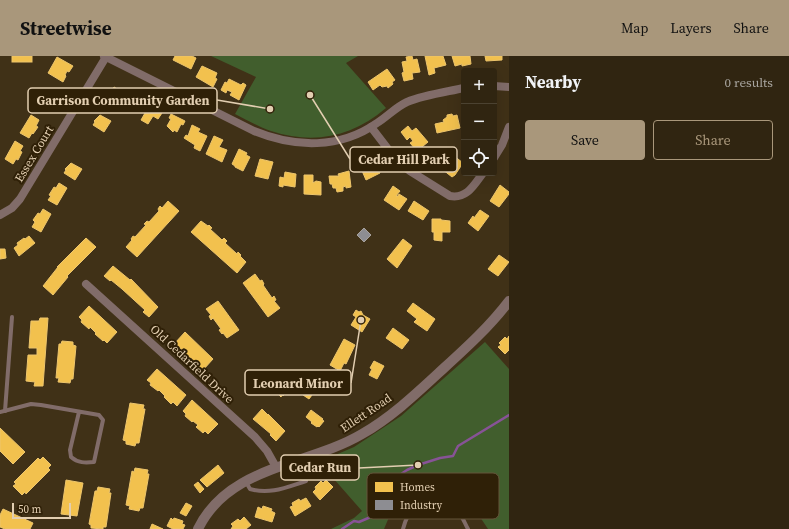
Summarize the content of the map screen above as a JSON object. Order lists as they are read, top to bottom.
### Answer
{
  "streets": {
    "street": ["Essex Court", "Old Cedarfield Drive", "Ellett Road"]
  },
  "crossings": [
    ["Old Cedarfield Drive", "Ellett Road"]
  ],
  "places": [
    "Cedar Hill Park",
    "Garrison Community Garden",
    "Leonard Minor",
    "Cedar Run"
  ],
  "legend": ["Homes", "Industry"],
  "scale_bar": "50 m",
  "page": {
    "header": "Streetwise",
    "nav": ["Map", "Layers", "Share"],
    "heading": ["Nearby", "0 results"],
    "map_buttons": ["+", "−"],
    "buttons": ["Save", "Share"],
    "scale": "50 m"
  }
}
